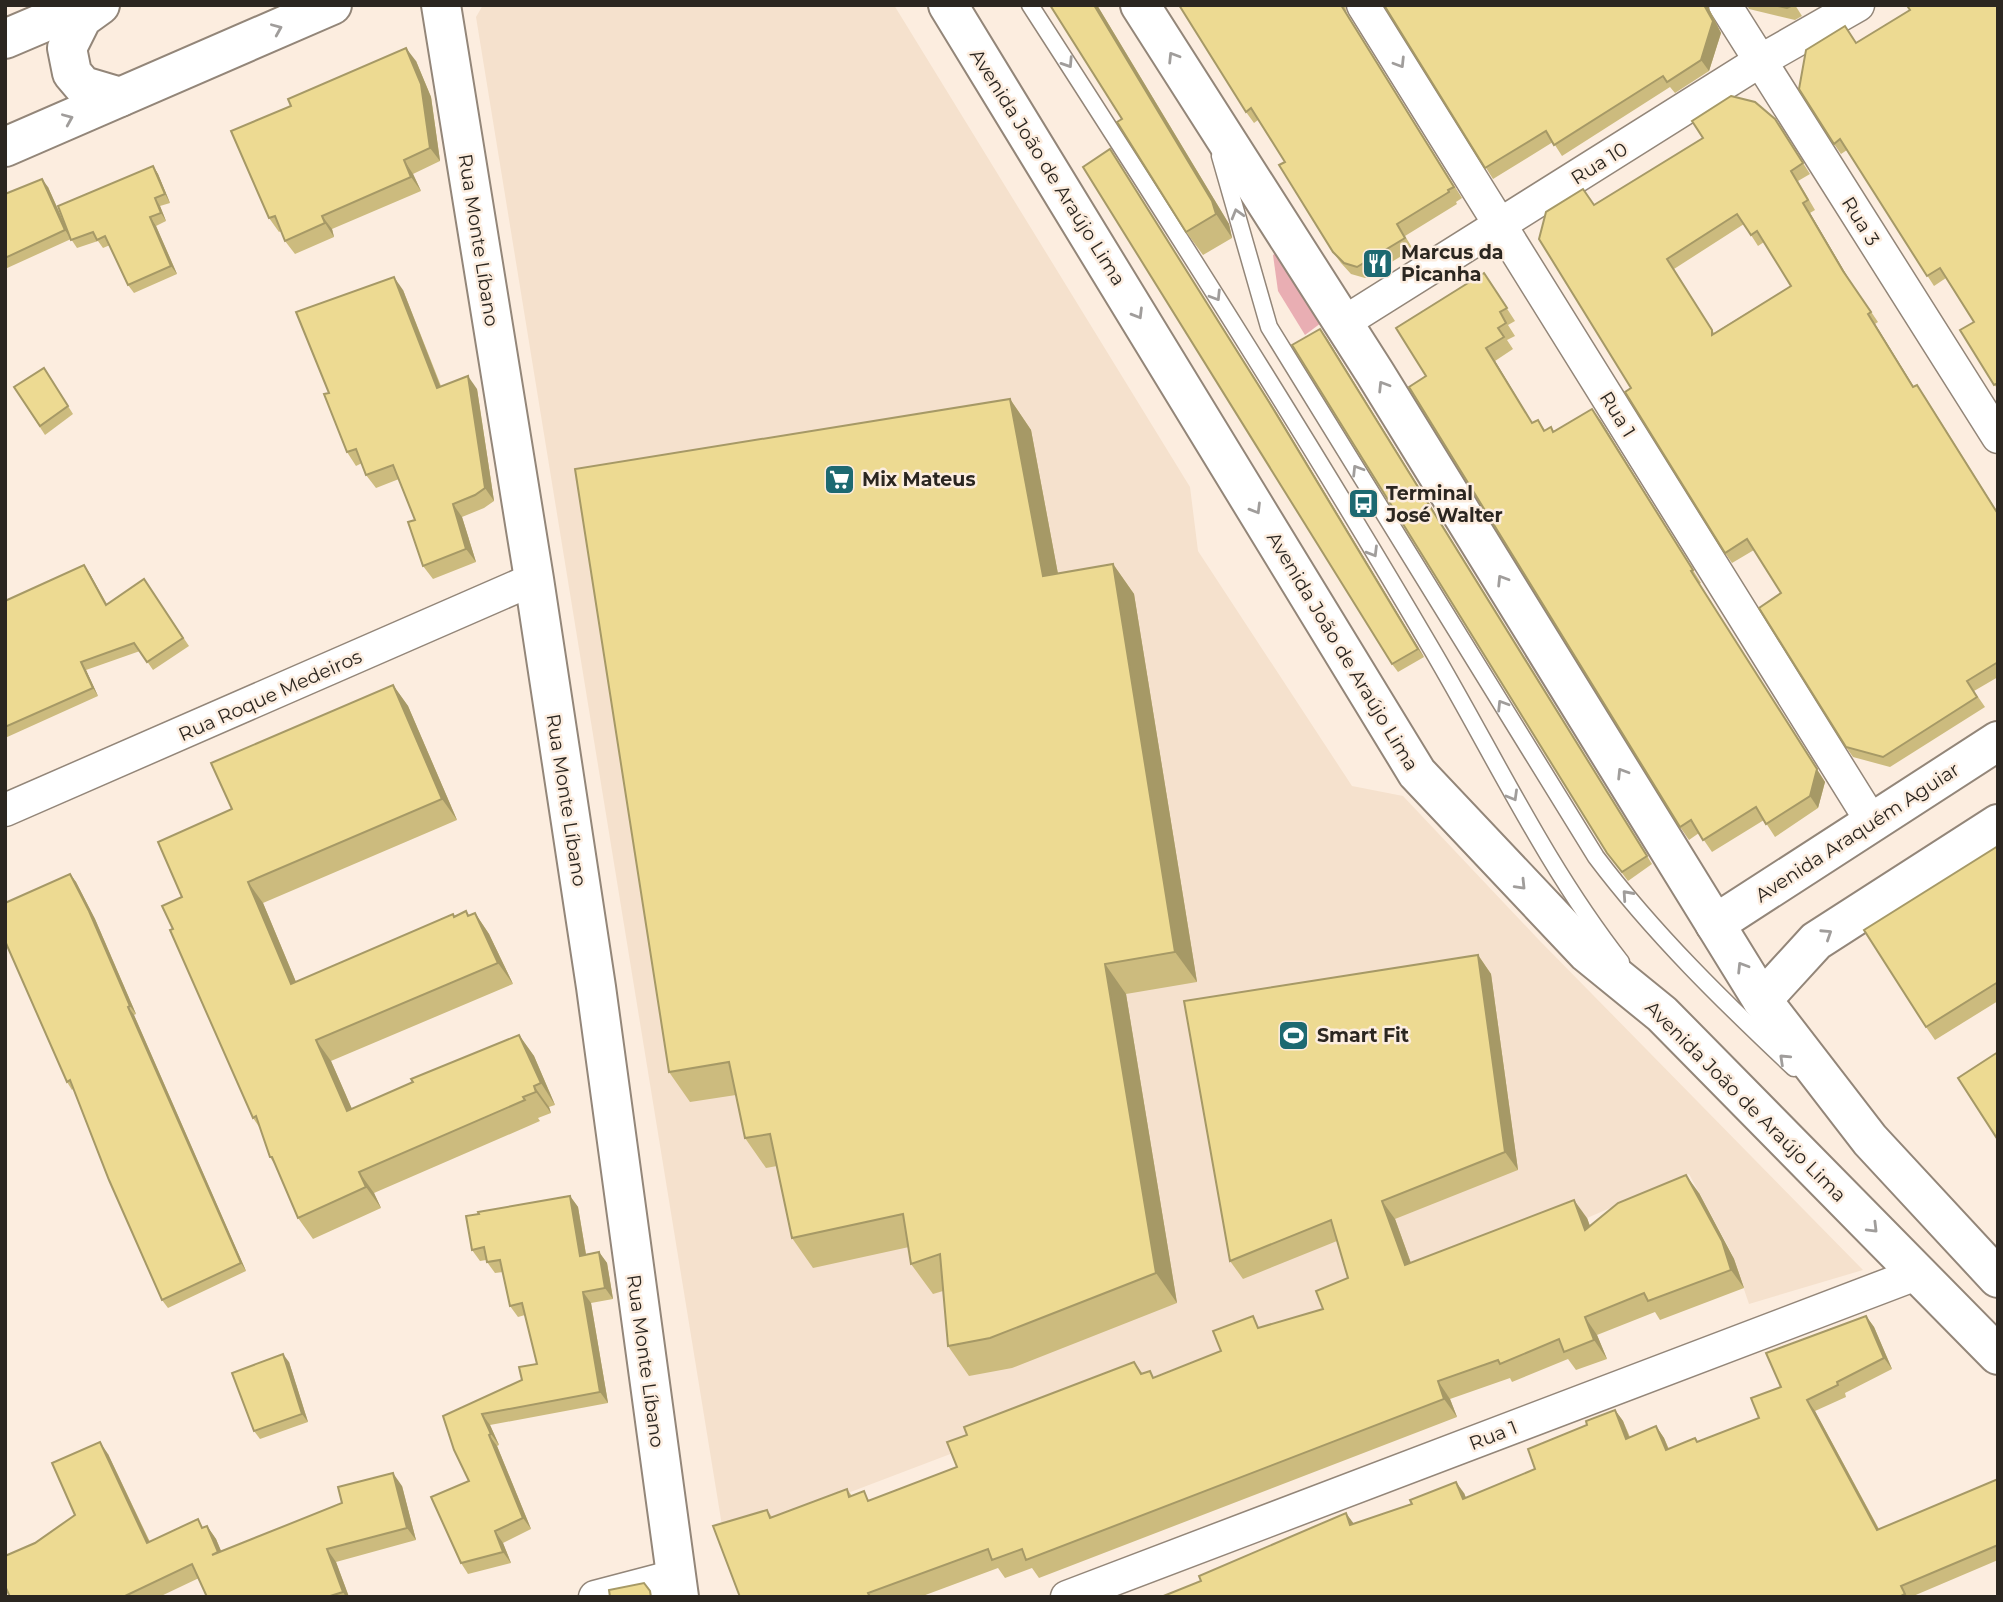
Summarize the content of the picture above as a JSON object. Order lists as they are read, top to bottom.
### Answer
{
  "streets": {
    "main road": ["Avenida João de Araújo Lima", "Rua Monte Líbano", "Avenida Araquém Aguiar"],
    "street": [
      "Rua 10",
      "Rua 3",
      "Rua 1",
      "Rua Roque Medeiros"
    ]
  },
  "crossings": [
    ["Rua 10", "Rua 3"],
    ["Rua 10", "Rua 1"],
    ["Avenida João de Araújo Lima", "Rua 1"],
    ["Rua Monte Líbano", "Rua Roque Medeiros"],
    ["Rua 1", "Avenida Araquém Aguiar"]
  ],
  "places": {
    "restaurant": ["Marcus da Picanha"],
    "supermarket": ["Mix Mateus"],
    "bus stop": ["Terminal José Walter"],
    "sports": ["Smart Fit"]
  }
}
